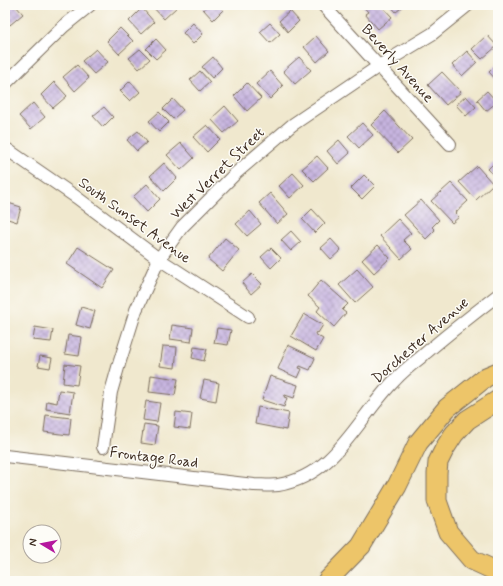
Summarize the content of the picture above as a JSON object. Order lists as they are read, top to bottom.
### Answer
{
  "streets": {
    "street": [
      "Beverly Avenue",
      "West Verret Street",
      "South Sunset Avenue",
      "Dorchester Avenue",
      "Frontage Road"
    ]
  },
  "crossings": [
    ["Beverly Avenue", "West Verret Street"],
    ["West Verret Street", "South Sunset Avenue"],
    ["Dorchester Avenue", "Frontage Road"]
  ],
  "north": "left"
}
